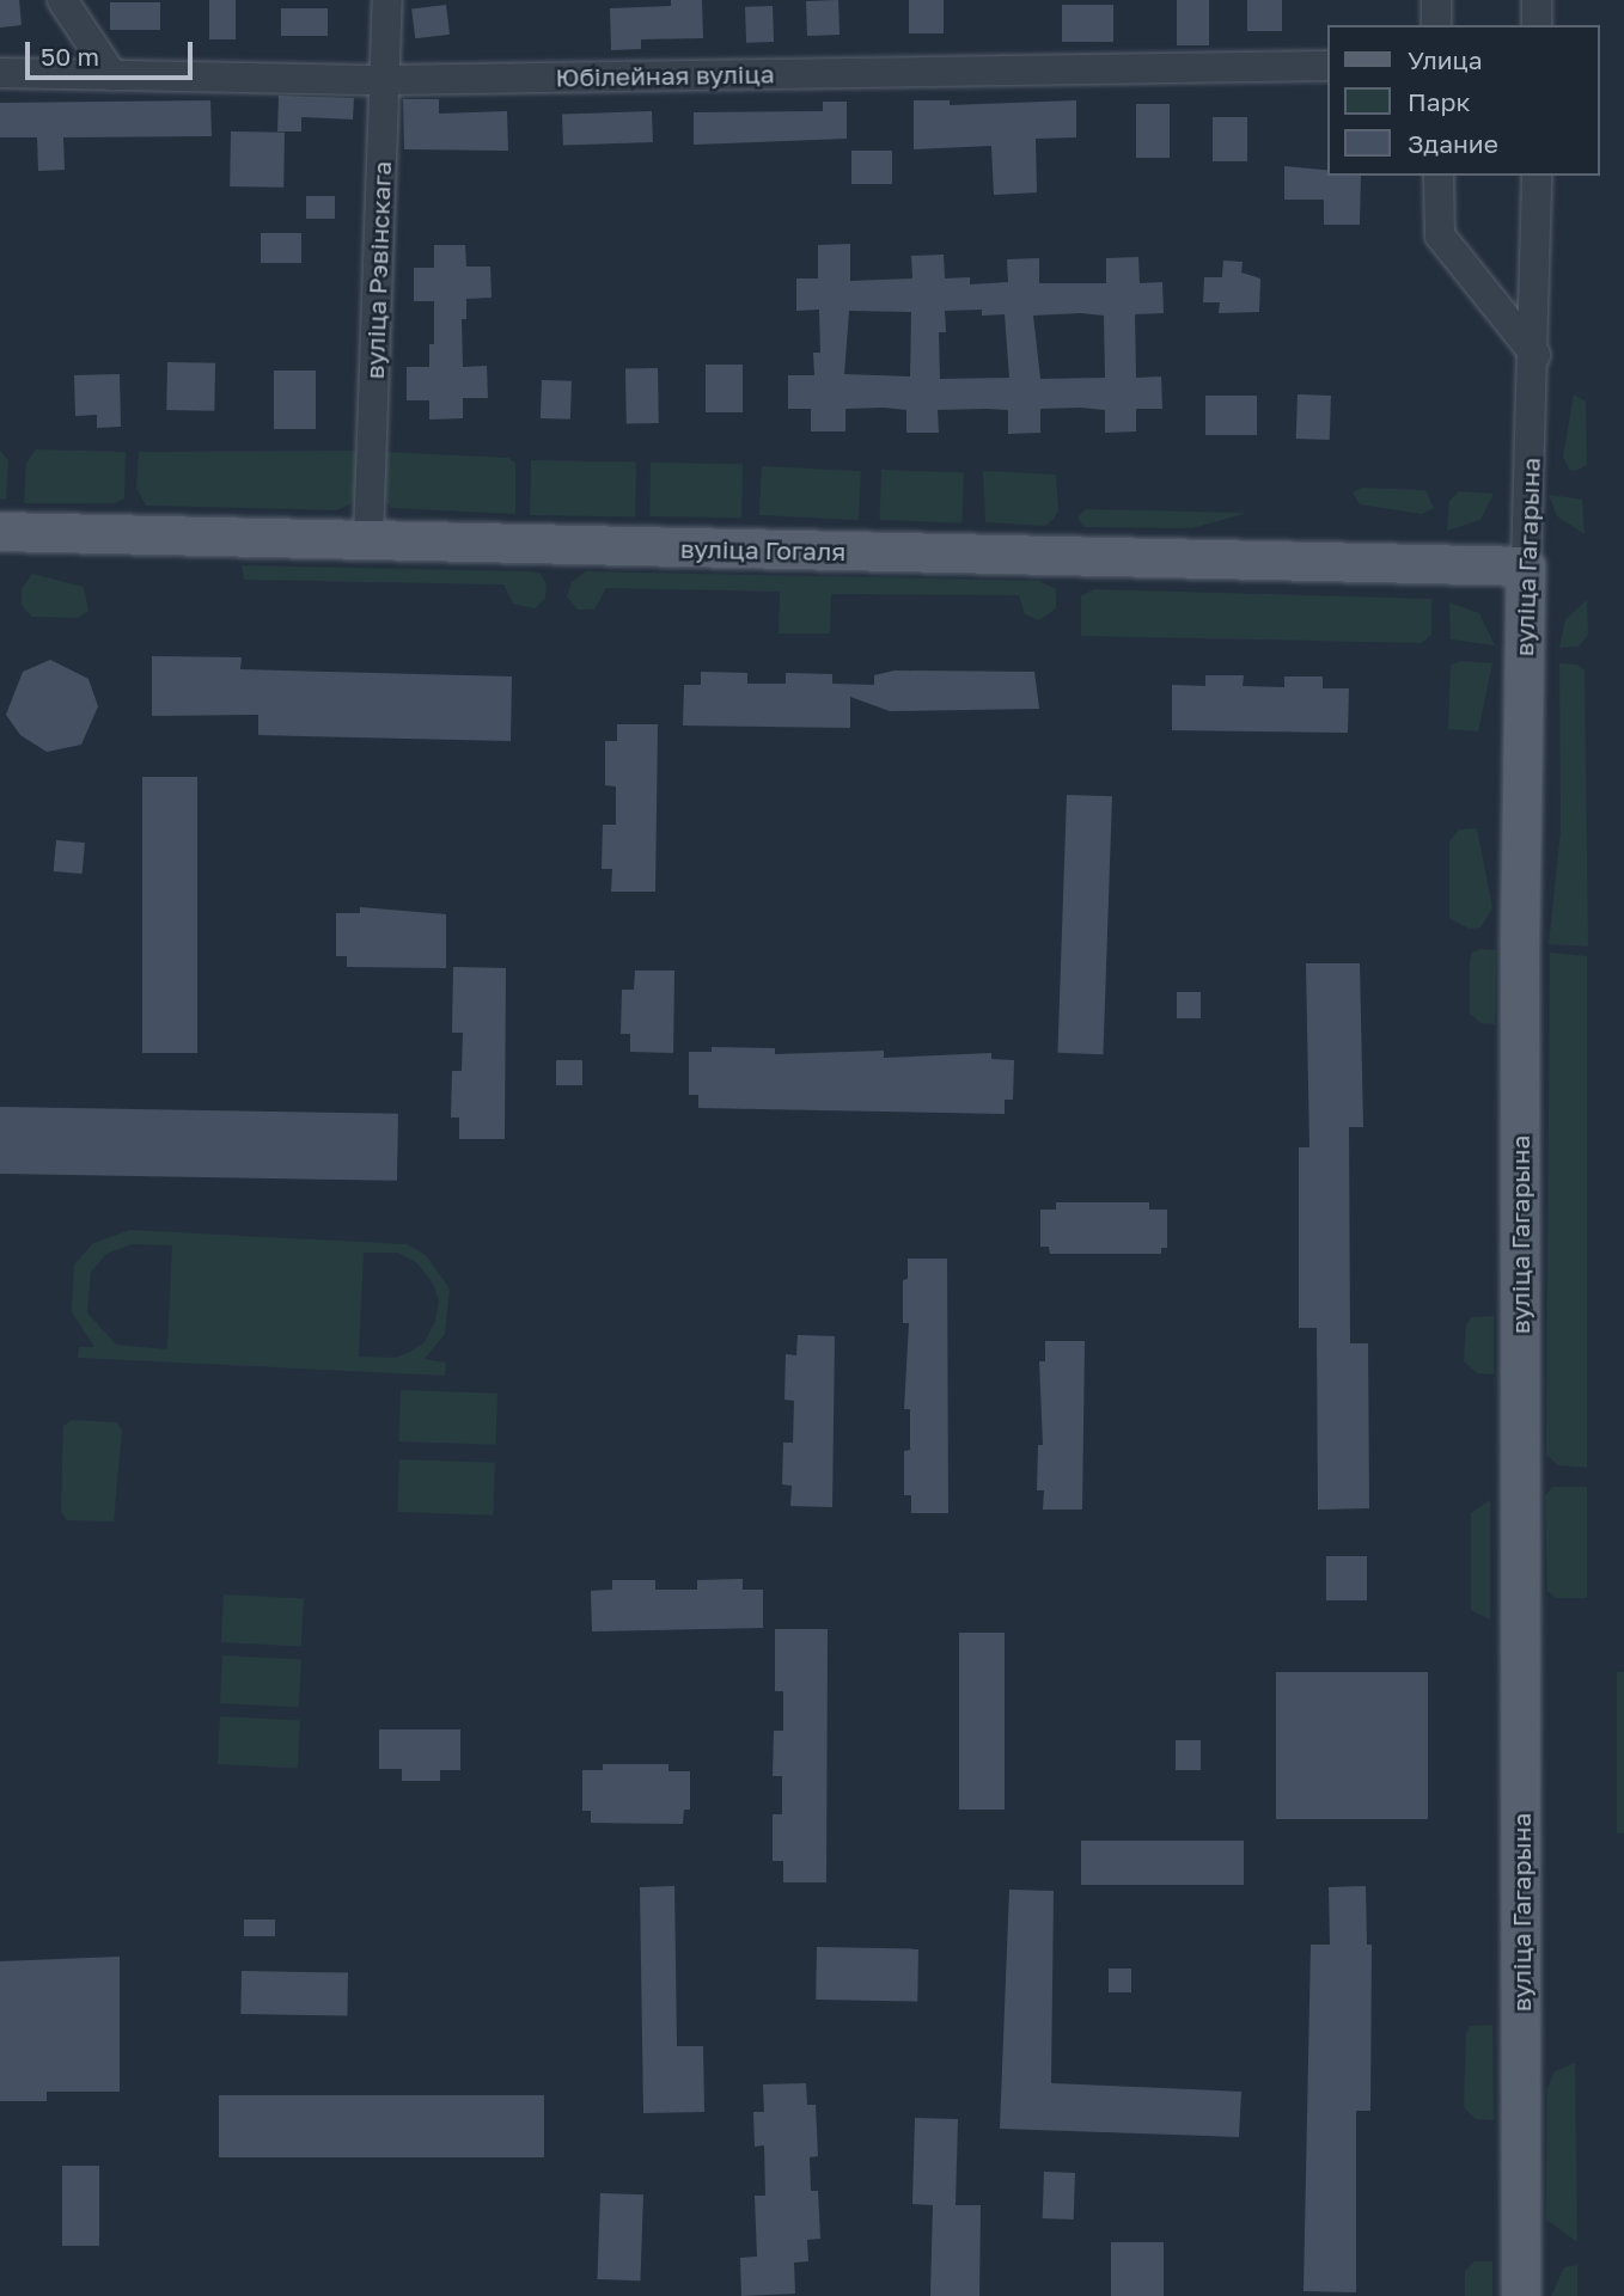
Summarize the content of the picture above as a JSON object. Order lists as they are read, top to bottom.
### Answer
{
  "streets": {
    "main road": ["вуліца Гогаля", "вуліца Гагарына"],
    "street": ["Юбілейная вуліца", "вуліца Рэвінскага"]
  },
  "crossings": [
    ["Юбілейная вуліца", "вуліца Рэвінскага"],
    ["вуліца Рэвінскага", "вуліца Гогаля"],
    ["вуліца Гогаля", "вуліца Гагарына"]
  ],
  "legend": ["Улица", "Парк", "Здание"],
  "scale_bar": "50 m"
}
